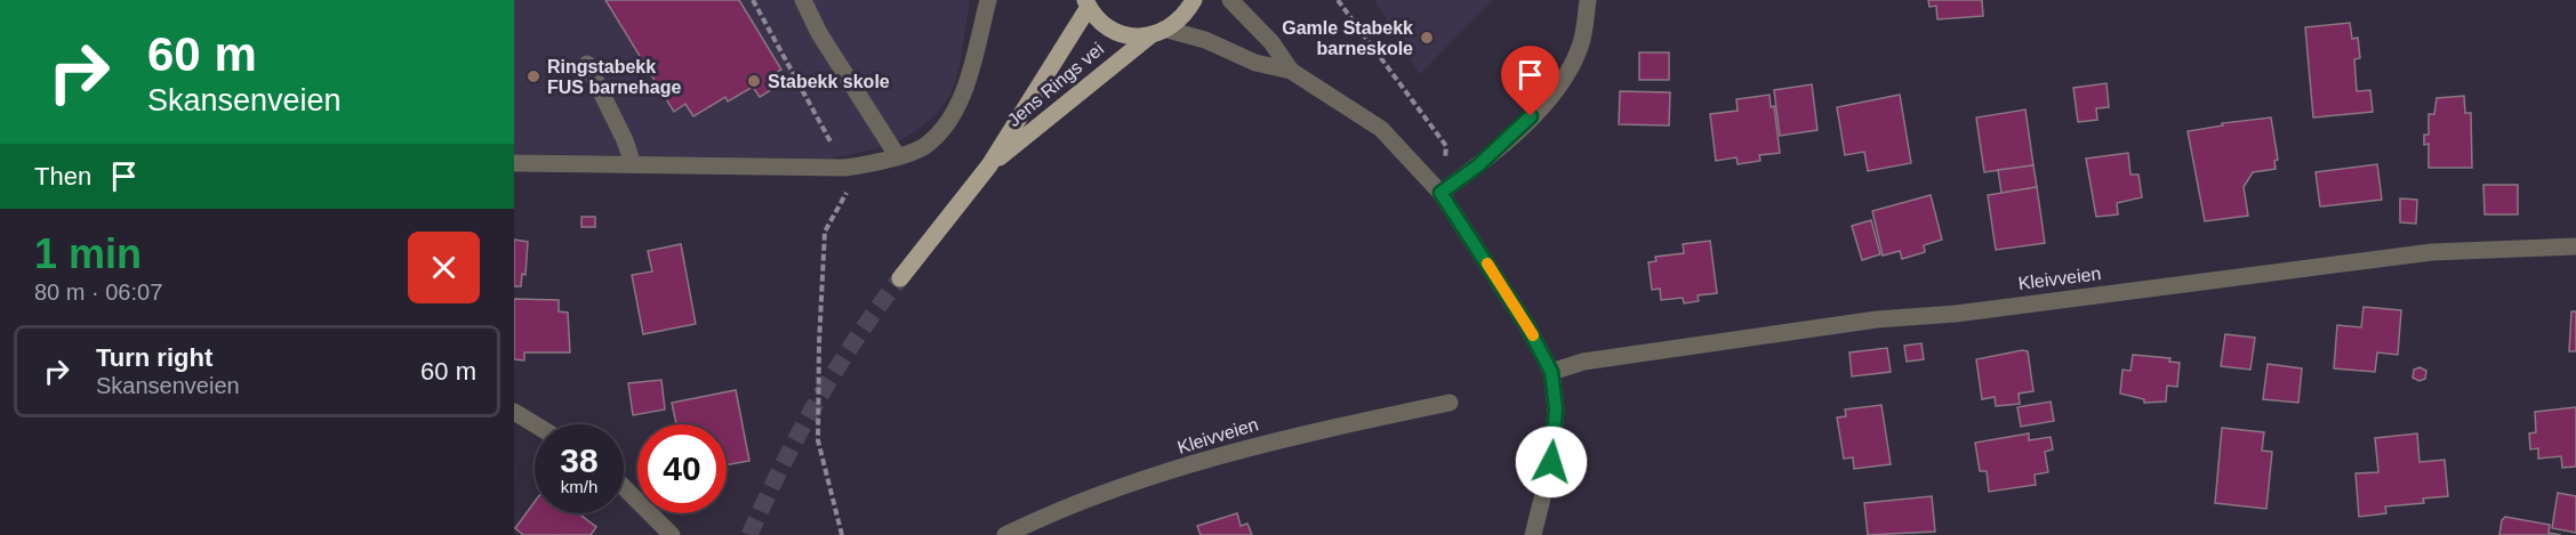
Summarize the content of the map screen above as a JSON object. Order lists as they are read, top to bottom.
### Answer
{
  "streets": {
    "main road": ["Jens Rings vei"],
    "street": ["Kleivveien"]
  },
  "places": ["Gamle Stabekk barneskole", "Ringstabekk FUS barnehage", "Stabekk skole"],
  "page": {
    "turn": ["60 m", "Skansenveien"],
    "then": "Then",
    "heading": ["1 min", "80 m · 06:07"],
    "list": [
      {
        "name": "Turn right",
        "note": "Skansenveien",
        "value": "60 m"
      }
    ],
    "speed": "38 km/h",
    "limit": "40"
  }
}
